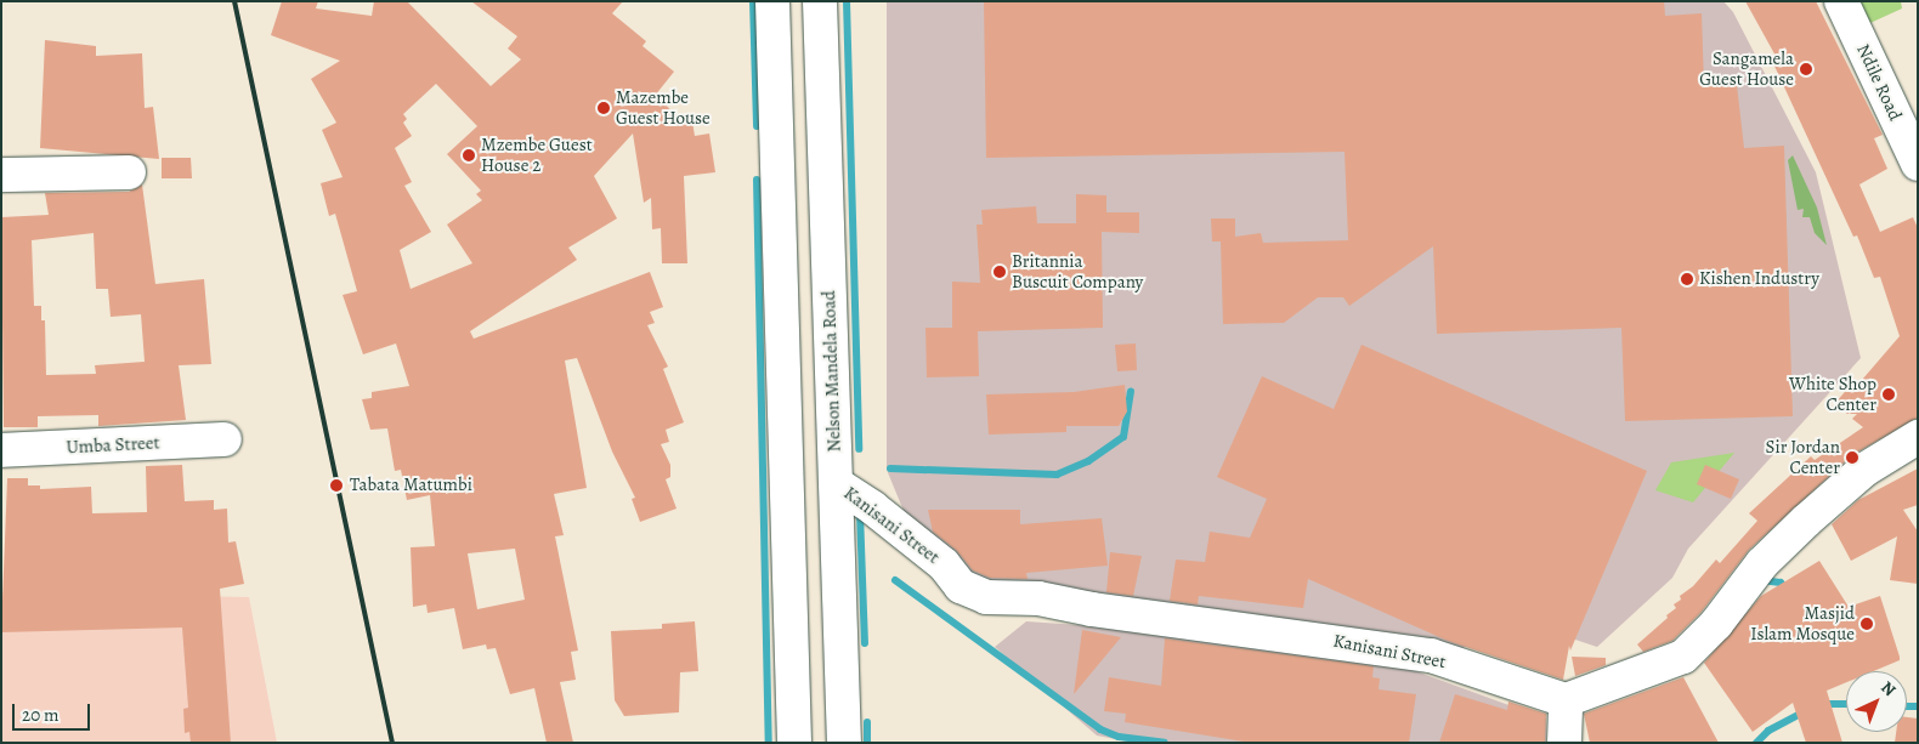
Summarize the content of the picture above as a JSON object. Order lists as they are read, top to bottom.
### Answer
{
  "streets": {
    "street": [
      "Ndile Road",
      "Nelson Mandela Road",
      "Umba Street",
      "Kanisani Street"
    ]
  },
  "crossings": [
    ["Nelson Mandela Road", "Kanisani Street"]
  ],
  "places": [
    "Sangamela Guest House",
    "Mazembe Guest House",
    "Mzembe Guest House 2",
    "Britannia Buscuit Company",
    "Kishen Industry",
    "White Shop Center",
    "Sir Jordan Center",
    "Tabata Matumbi",
    "Masjid Islam Mosque"
  ],
  "scale_bar": "20 m",
  "north": "top right"
}
